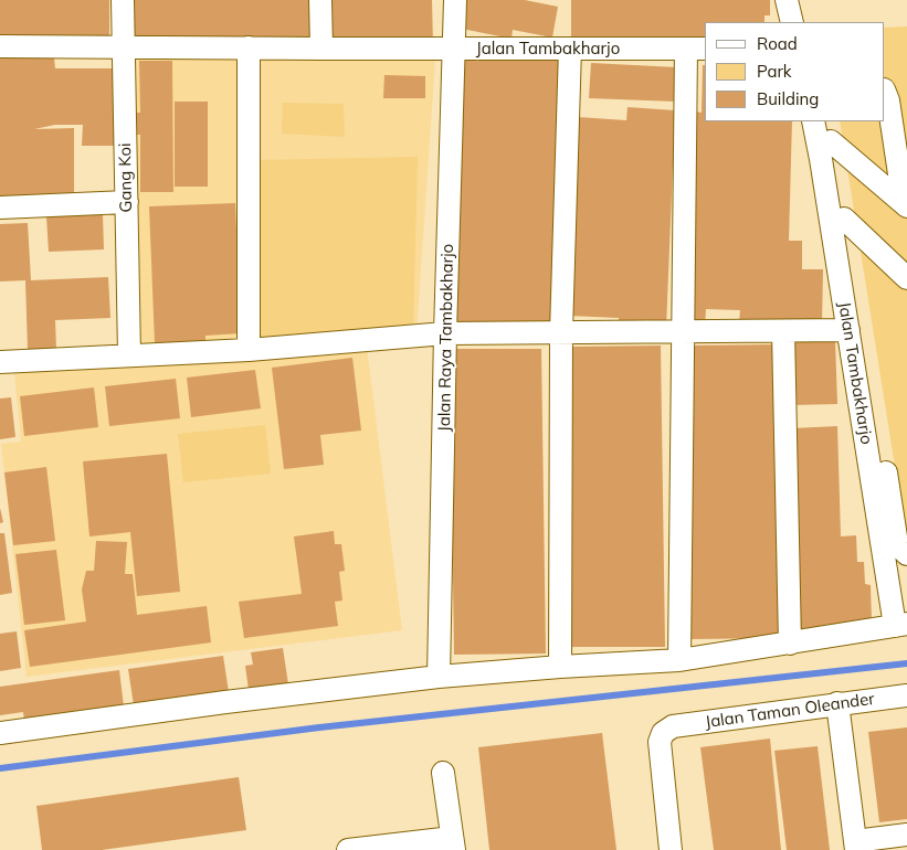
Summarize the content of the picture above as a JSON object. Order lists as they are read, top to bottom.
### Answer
{
  "streets": {
    "street": [
      "Jalan Tambakharjo",
      "Gang Koi",
      "Jalan Raya Tambakharjo",
      "Jalan Taman Oleander"
    ]
  },
  "crossings": [
    ["Jalan Tambakharjo", "Gang Koi"],
    ["Jalan Tambakharjo", "Jalan Raya Tambakharjo"]
  ],
  "legend": ["Road", "Park", "Building"]
}
